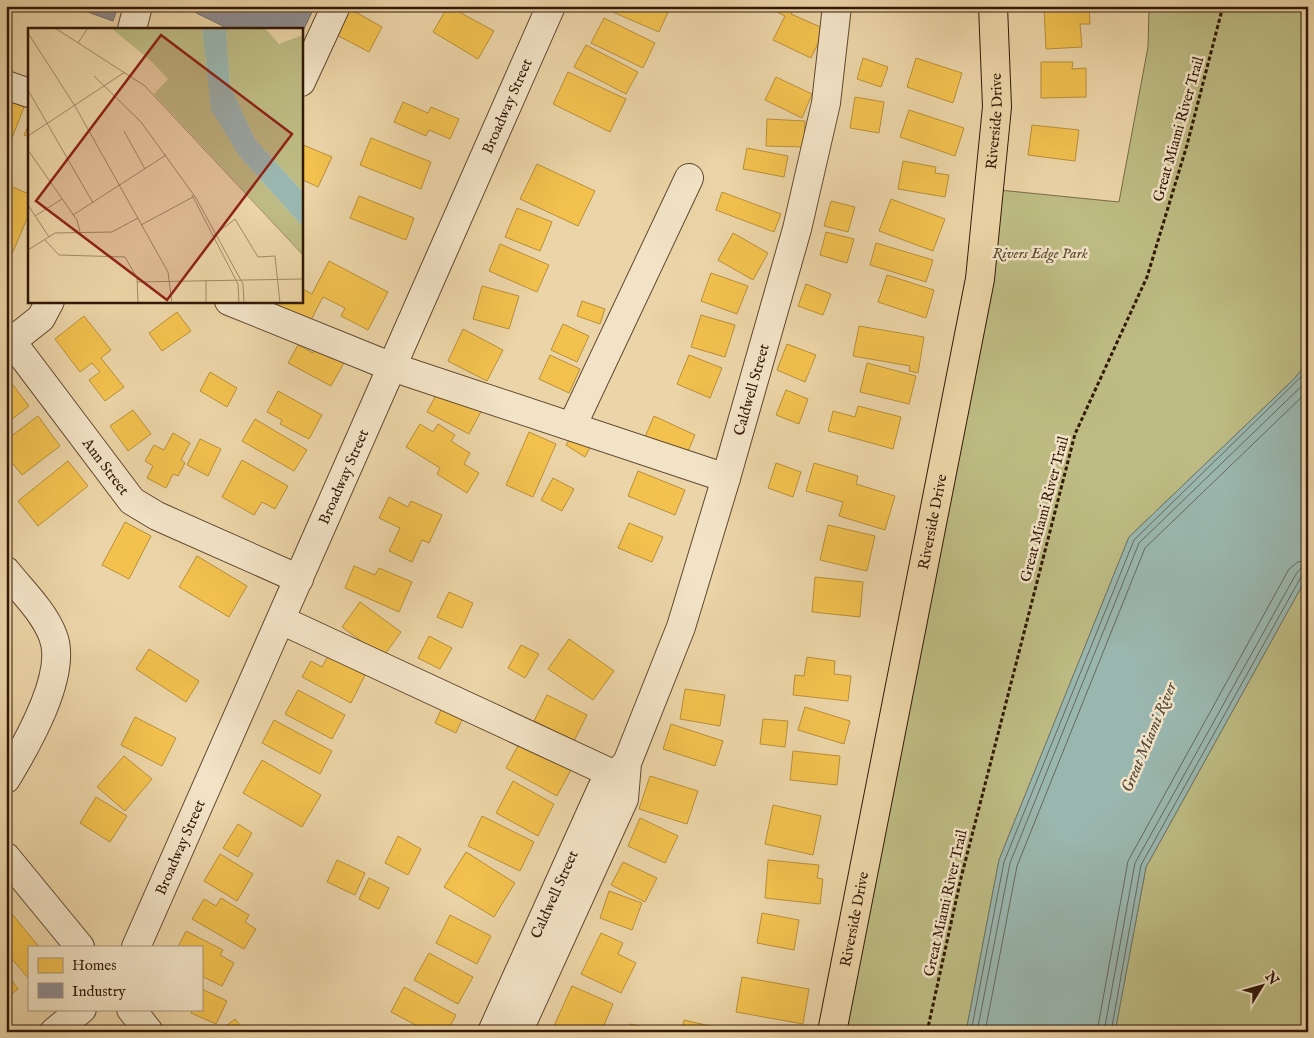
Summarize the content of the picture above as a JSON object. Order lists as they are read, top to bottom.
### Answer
{
  "streets": {
    "main road": ["Riverside Drive"],
    "street": ["Broadway Street", "Caldwell Street", "Ann Street"],
    "path": ["Great Miami River Trail"]
  },
  "crossings": [
    ["Broadway Street", "Ann Street"]
  ],
  "water": ["Great Miami River"],
  "parks": ["Rivers Edge Park"],
  "legend": ["Homes", "Industry"],
  "north": "top right"
}
